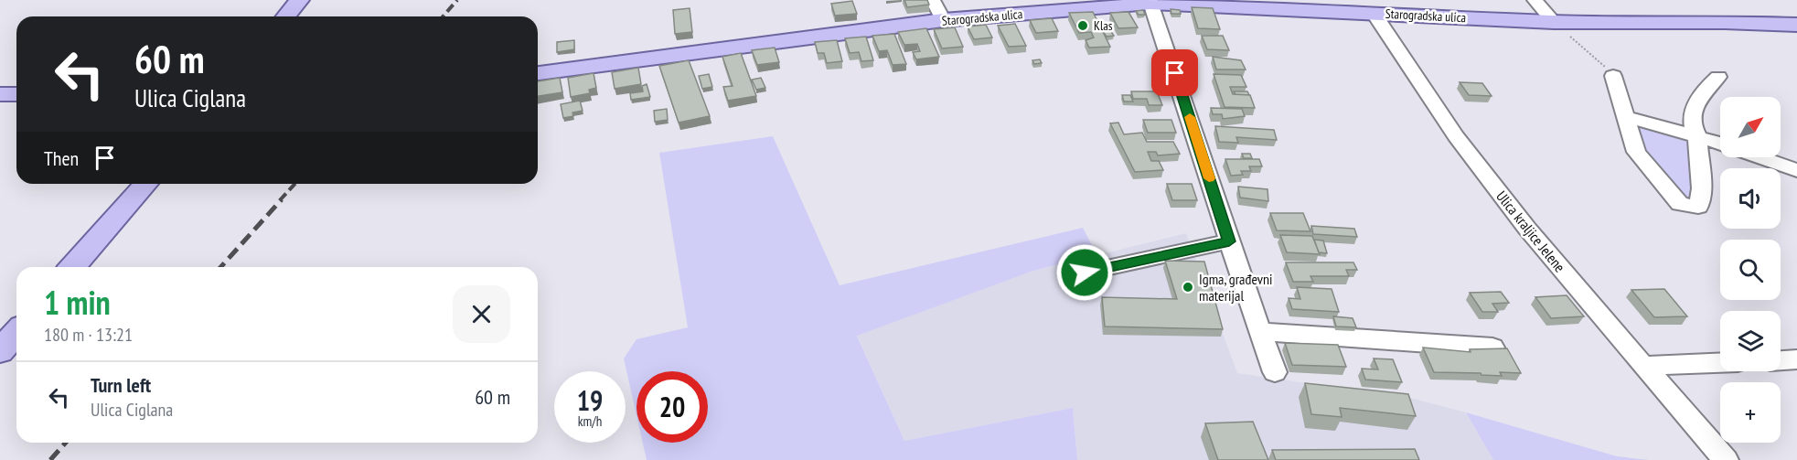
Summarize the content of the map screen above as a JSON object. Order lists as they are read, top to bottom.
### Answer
{
  "streets": {
    "main road": ["Starogradska ulica"],
    "street": ["Ulica kraljice Jelene"]
  },
  "crossings": [
    ["Starogradska ulica", "Ulica kraljice Jelene"]
  ],
  "places": ["Klas", "Igma, građevni materijal"],
  "north": "top right",
  "page": {
    "turn": ["60 m", "Ulica Ciglana"],
    "map_buttons": "+",
    "then": "Then",
    "heading": ["1 min", "180 m · 13:21"],
    "list": [
      {
        "name": "Turn left",
        "note": "Ulica Ciglana",
        "value": "60 m"
      }
    ],
    "speed": "19 km/h",
    "limit": "20"
  }
}
